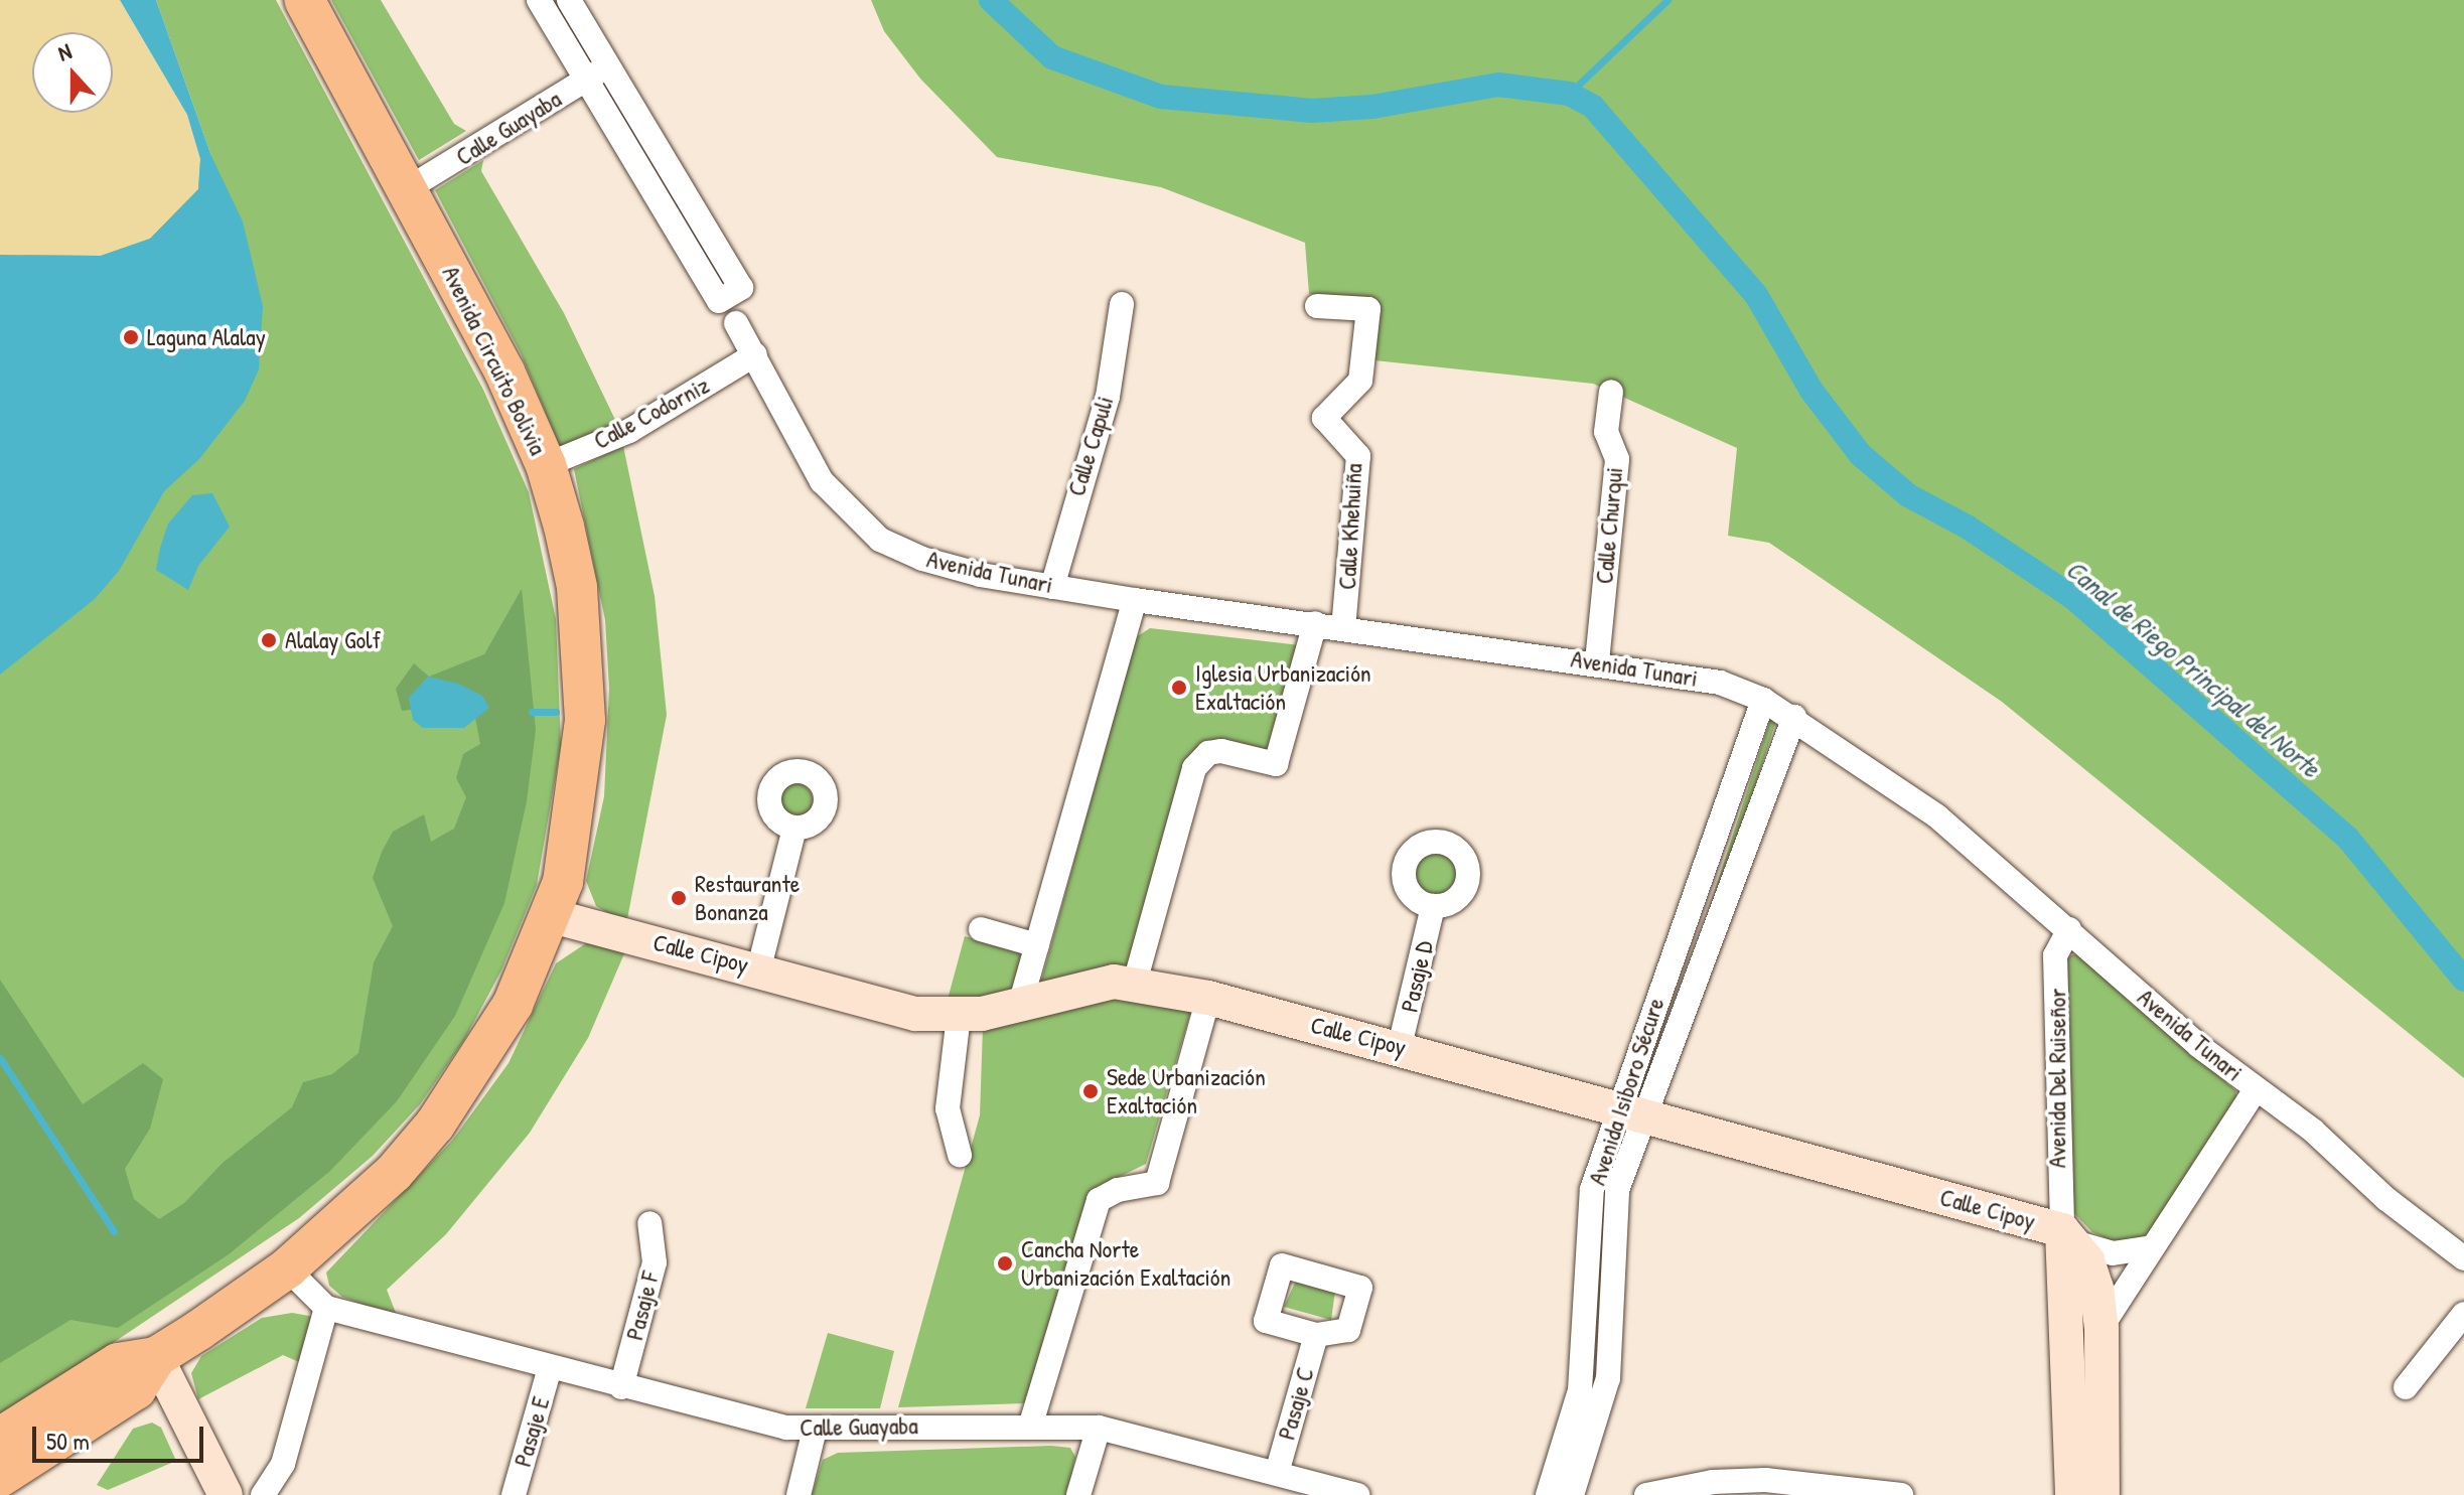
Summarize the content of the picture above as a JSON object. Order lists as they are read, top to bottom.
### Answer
{
  "streets": {
    "main road": ["Avenida Circuito Bolivia", "Calle Cipoy", "Avenida Del Ruiseñor"],
    "street": [
      "Calle Guayaba",
      "Calle Codorniz",
      "Calle Capuli",
      "Calle Churqui",
      "Calle Khehuiña",
      "Avenida Tunari",
      "Pasaje D",
      "Avenida Isiboro Sécure",
      "Pasaje F",
      "Pasaje C",
      "Pasaje E"
    ]
  },
  "crossings": [
    ["Calle Guayaba", "Avenida Circuito Bolivia"],
    ["Calle Guayaba", "Pasaje F"],
    ["Calle Guayaba", "Pasaje C"],
    ["Calle Guayaba", "Pasaje E"],
    ["Avenida Circuito Bolivia", "Calle Codorniz"],
    ["Avenida Circuito Bolivia", "Calle Cipoy"],
    ["Calle Codorniz", "Avenida Tunari"],
    ["Calle Capuli", "Avenida Tunari"],
    ["Calle Churqui", "Avenida Tunari"],
    ["Calle Khehuiña", "Avenida Tunari"],
    ["Avenida Tunari", "Avenida Del Ruiseñor"],
    ["Avenida Tunari", "Avenida Isiboro Sécure"],
    ["Calle Cipoy", "Pasaje D"],
    ["Calle Cipoy", "Avenida Del Ruiseñor"],
    ["Calle Cipoy", "Avenida Isiboro Sécure"]
  ],
  "water": ["Canal de Riego Principal del Norte"],
  "places": [
    "Laguna Alalay",
    "Alalay Golf",
    "Iglesia Urbanización Exaltación",
    "Restaurante Bonanza",
    "Sede Urbanización Exaltación",
    "Cancha Norte Urbanización Exaltación"
  ],
  "scale_bar": "50 m",
  "north": "top"
}
